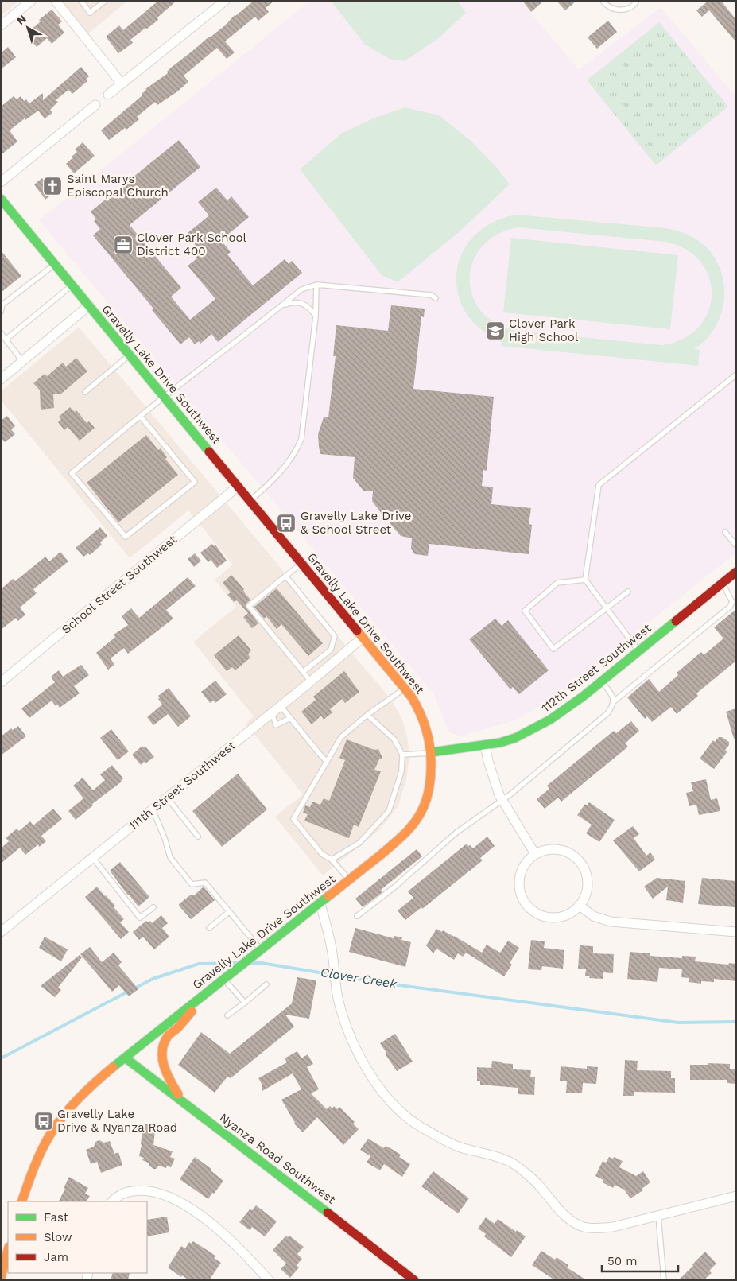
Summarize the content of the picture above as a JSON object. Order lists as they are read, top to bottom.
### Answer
{
  "streets": {
    "main road": ["Gravelly Lake Drive Southwest", "112th Street Southwest", "Nyanza Road Southwest"],
    "street": ["School Street Southwest", "111th Street Southwest"]
  },
  "crossings": [
    ["Gravelly Lake Drive Southwest", "School Street Southwest"],
    ["Gravelly Lake Drive Southwest", "112th Street Southwest"],
    ["Gravelly Lake Drive Southwest", "111th Street Southwest"],
    ["Gravelly Lake Drive Southwest", "Nyanza Road Southwest"]
  ],
  "water": ["Clover Creek"],
  "places": {
    "church": ["Saint Marys Episcopal Church"],
    "office": ["Clover Park School District 400"],
    "school or university": ["Clover Park High School"],
    "bus stop": ["Gravelly Lake Drive & School Street", "Gravelly Lake Drive & Nyanza Road"]
  },
  "legend": ["Fast", "Slow", "Jam"],
  "scale_bar": "50 m",
  "north": "top left"
}
